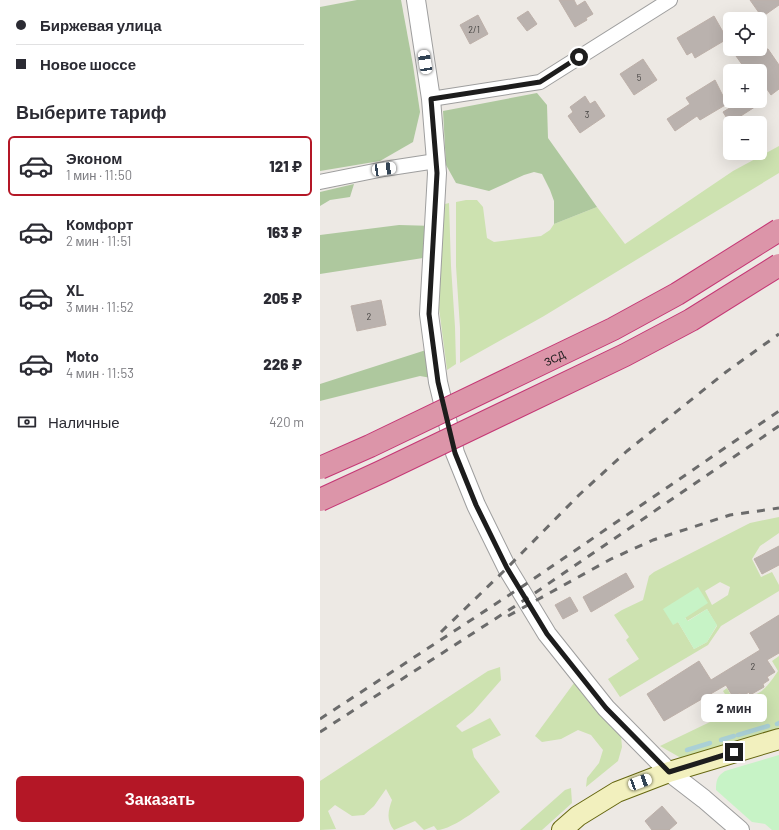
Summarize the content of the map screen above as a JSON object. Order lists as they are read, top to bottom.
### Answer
{
  "streets": {
    "highway": ["ЗСД"]
  },
  "house_numbers": [
    "2/1",
    "5",
    "3",
    "2",
    "2"
  ],
  "page": {
    "banner": ["Биржевая улица", "Новое шоссе"],
    "map_buttons": ["+", "−"],
    "heading": "Выберите тариф",
    "list": [
      {
        "name": "Эконом",
        "note": "1 мин · 11:50",
        "value": "121 ₽"
      },
      {
        "name": "Комфорт",
        "note": "2 мин · 11:51",
        "value": "163 ₽"
      },
      {
        "name": "XL",
        "note": "3 мин · 11:52",
        "value": "205 ₽"
      },
      {
        "name": "Moto",
        "note": "4 мин · 11:53",
        "value": "226 ₽"
      }
    ],
    "pay": ["Наличные", "420 m"],
    "bubble": "2 мин",
    "buttons": "Заказать"
  }
}
